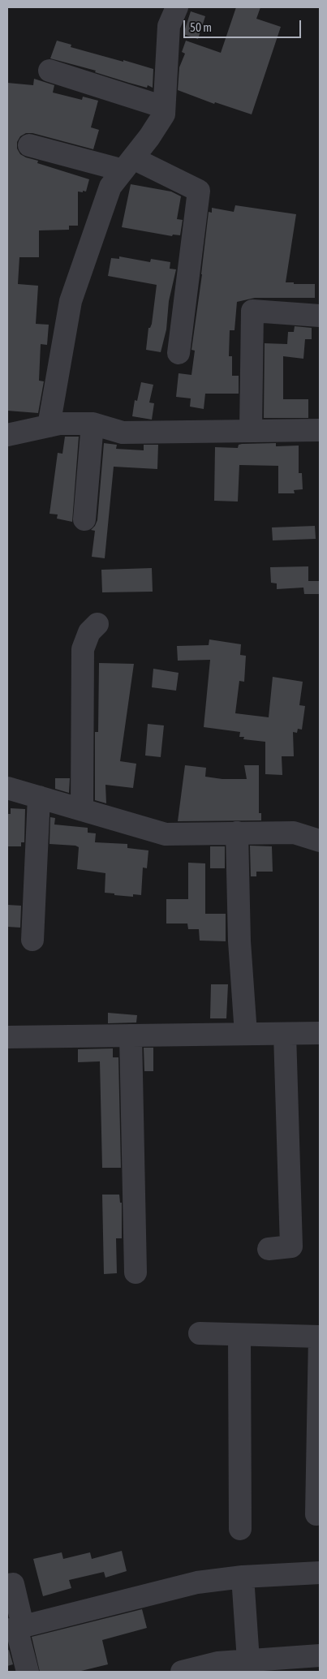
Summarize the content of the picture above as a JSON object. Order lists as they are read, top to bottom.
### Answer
{
  "scale_bar": "50 m"
}
